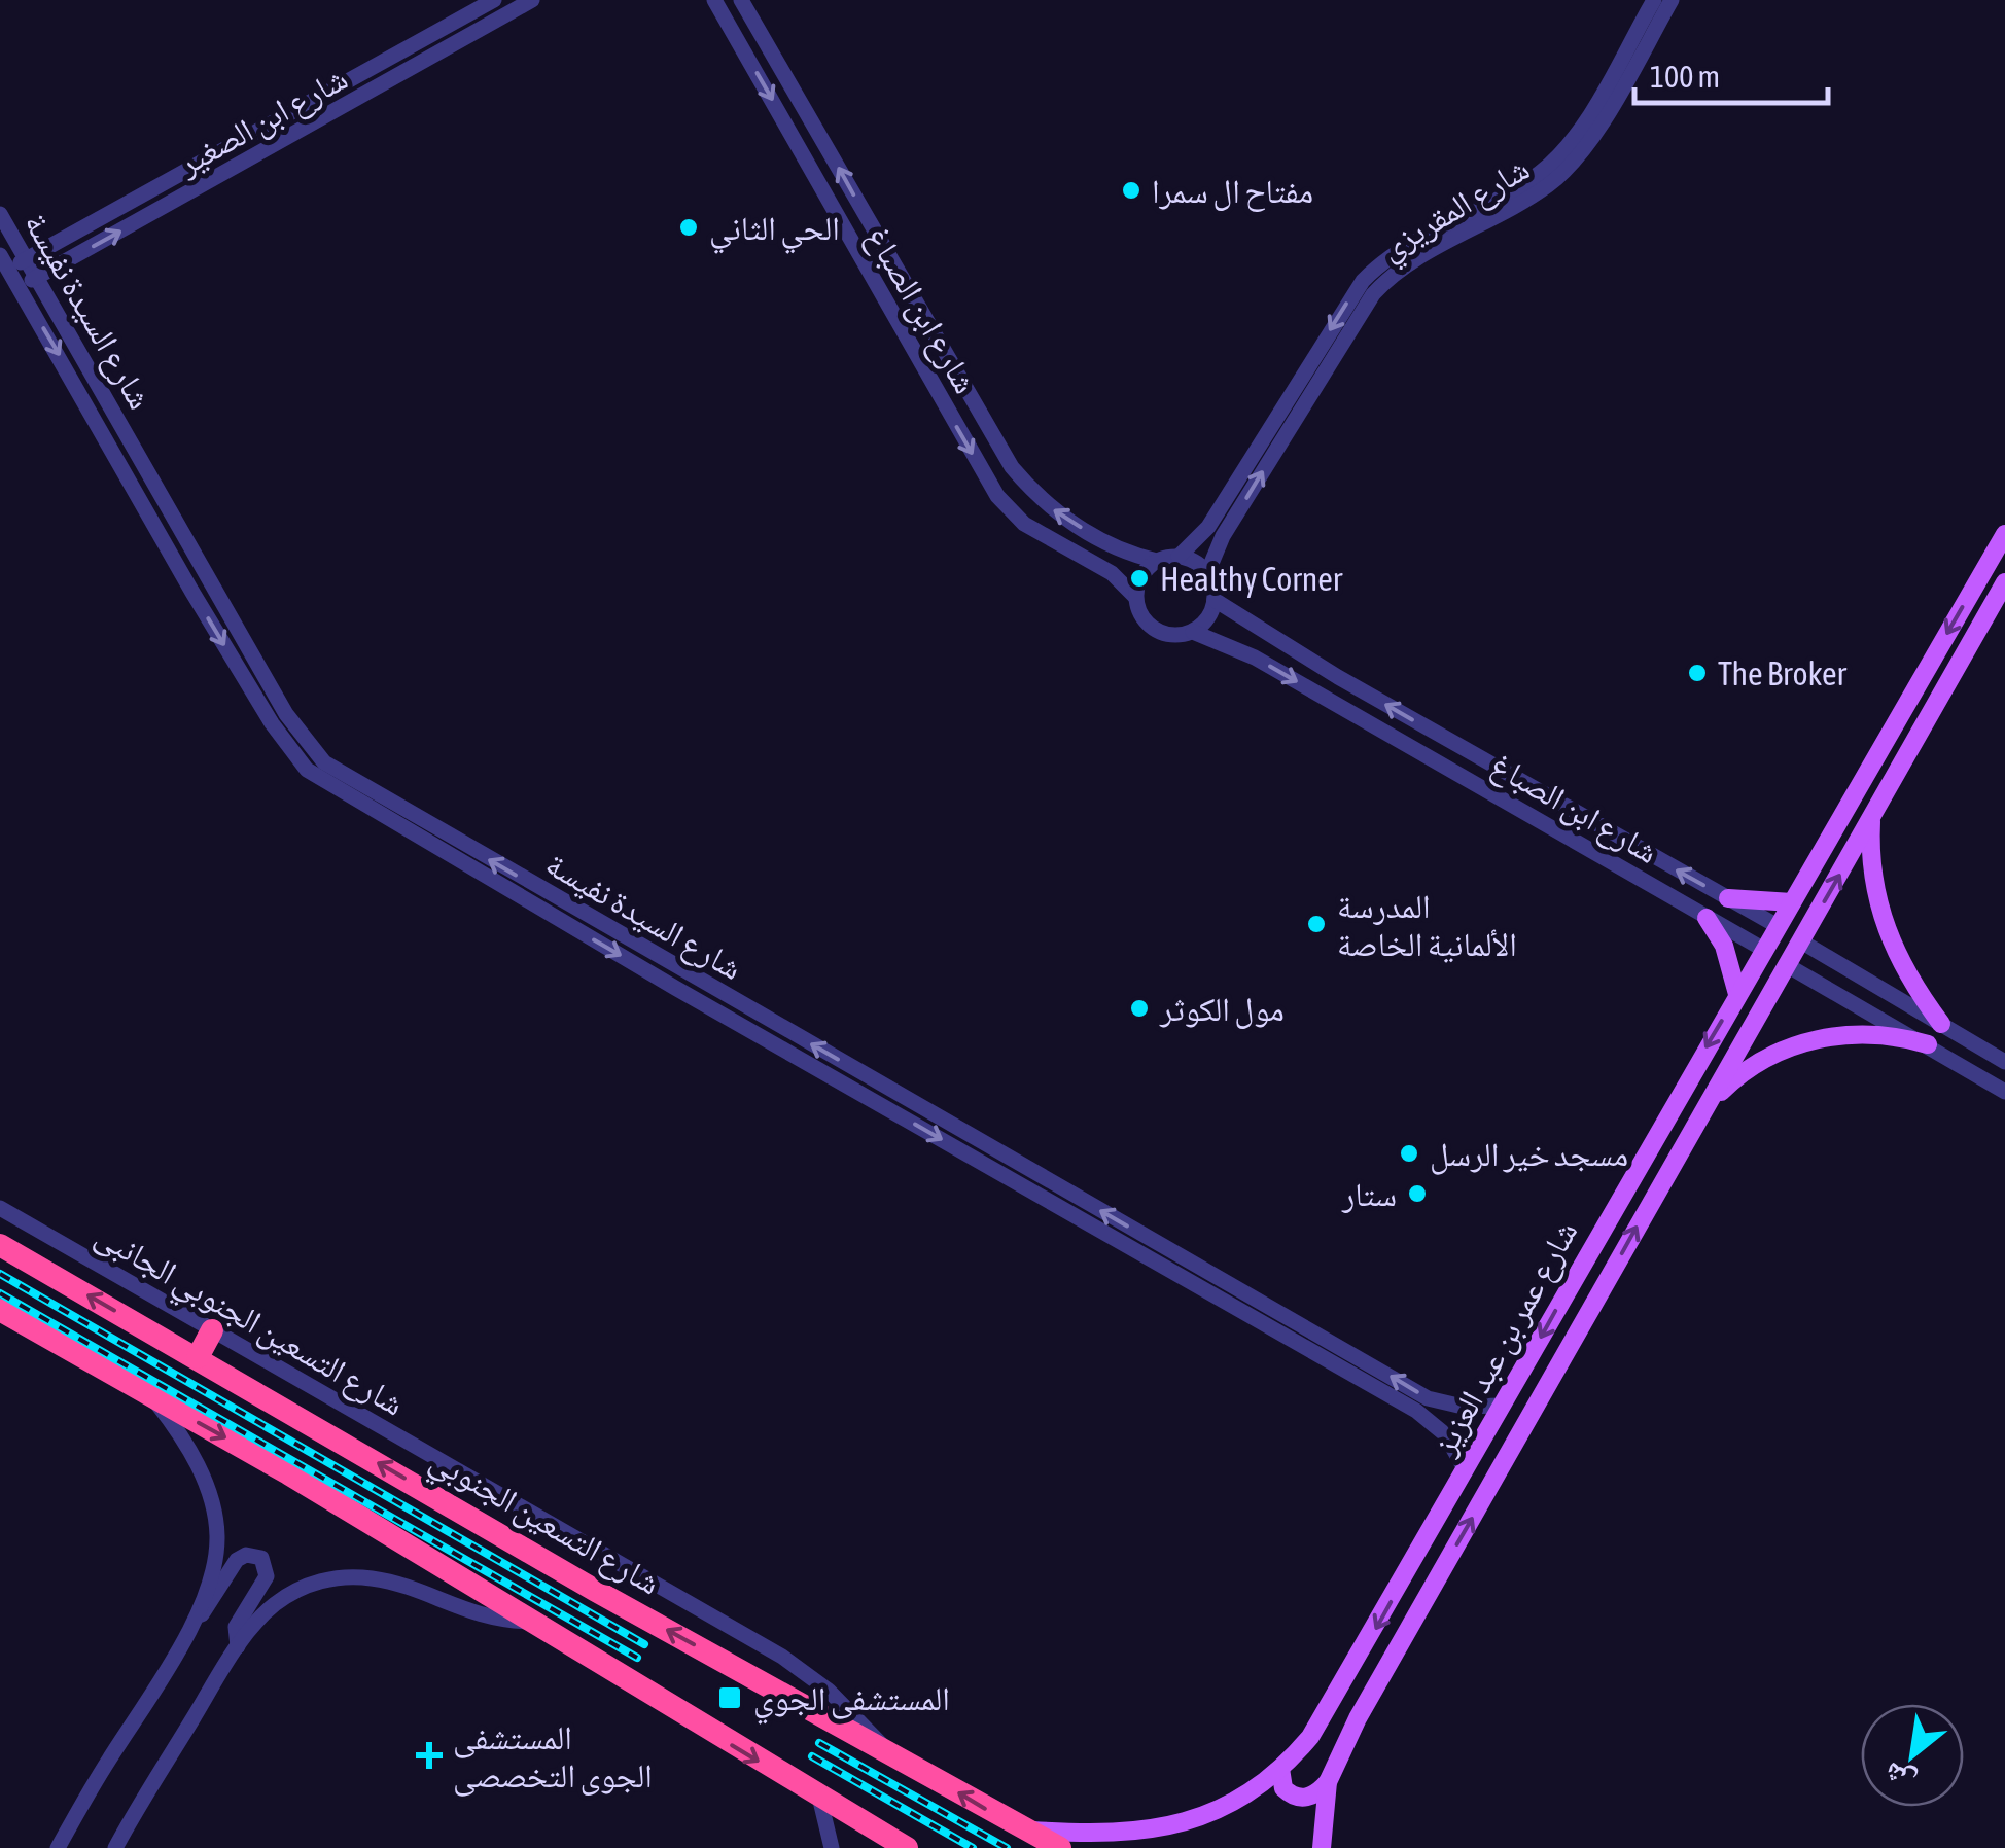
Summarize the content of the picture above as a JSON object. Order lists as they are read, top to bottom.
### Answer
{
  "streets": {
    "highway": ["شارع التسعين الجنوبي"],
    "main road": ["شارع عمر بن عبد العزيز"],
    "street": [
      "شارع ابن الصغير",
      "شارع المقريزي",
      "شارع ابن الصباغ",
      "شارع السيدة نفيسة",
      "شارع التسعين الجنوبي الجانبى"
    ]
  },
  "crossings": [
    ["شارع ابن الصغير", "شارع السيدة نفيسة"],
    ["شارع المقريزي", "شارع ابن الصباغ"],
    ["شارع ابن الصباغ", "شارع عمر بن عبد العزيز"],
    ["شارع السيدة نفيسة", "شارع عمر بن عبد العزيز"],
    ["شارع التسعين الجنوبي الجانبى", "شارع التسعين الجنوبي"],
    ["شارع عمر بن عبد العزيز", "شارع التسعين الجنوبي"]
  ],
  "places": {
    "other": [
      "مفتاح ال سمرا",
      "الحي الثاني",
      "Healthy Corner",
      "The Broker",
      "المدرسة الألمانية الخاصة",
      "مول الكوثر",
      "مسجد خير الرسل",
      "ستار"
    ],
    "transit": ["المستشفى الجوي"],
    "health": ["المستشفى الجوى التخصصى"]
  },
  "scale_bar": "100 m",
  "north": "bottom left"
}
